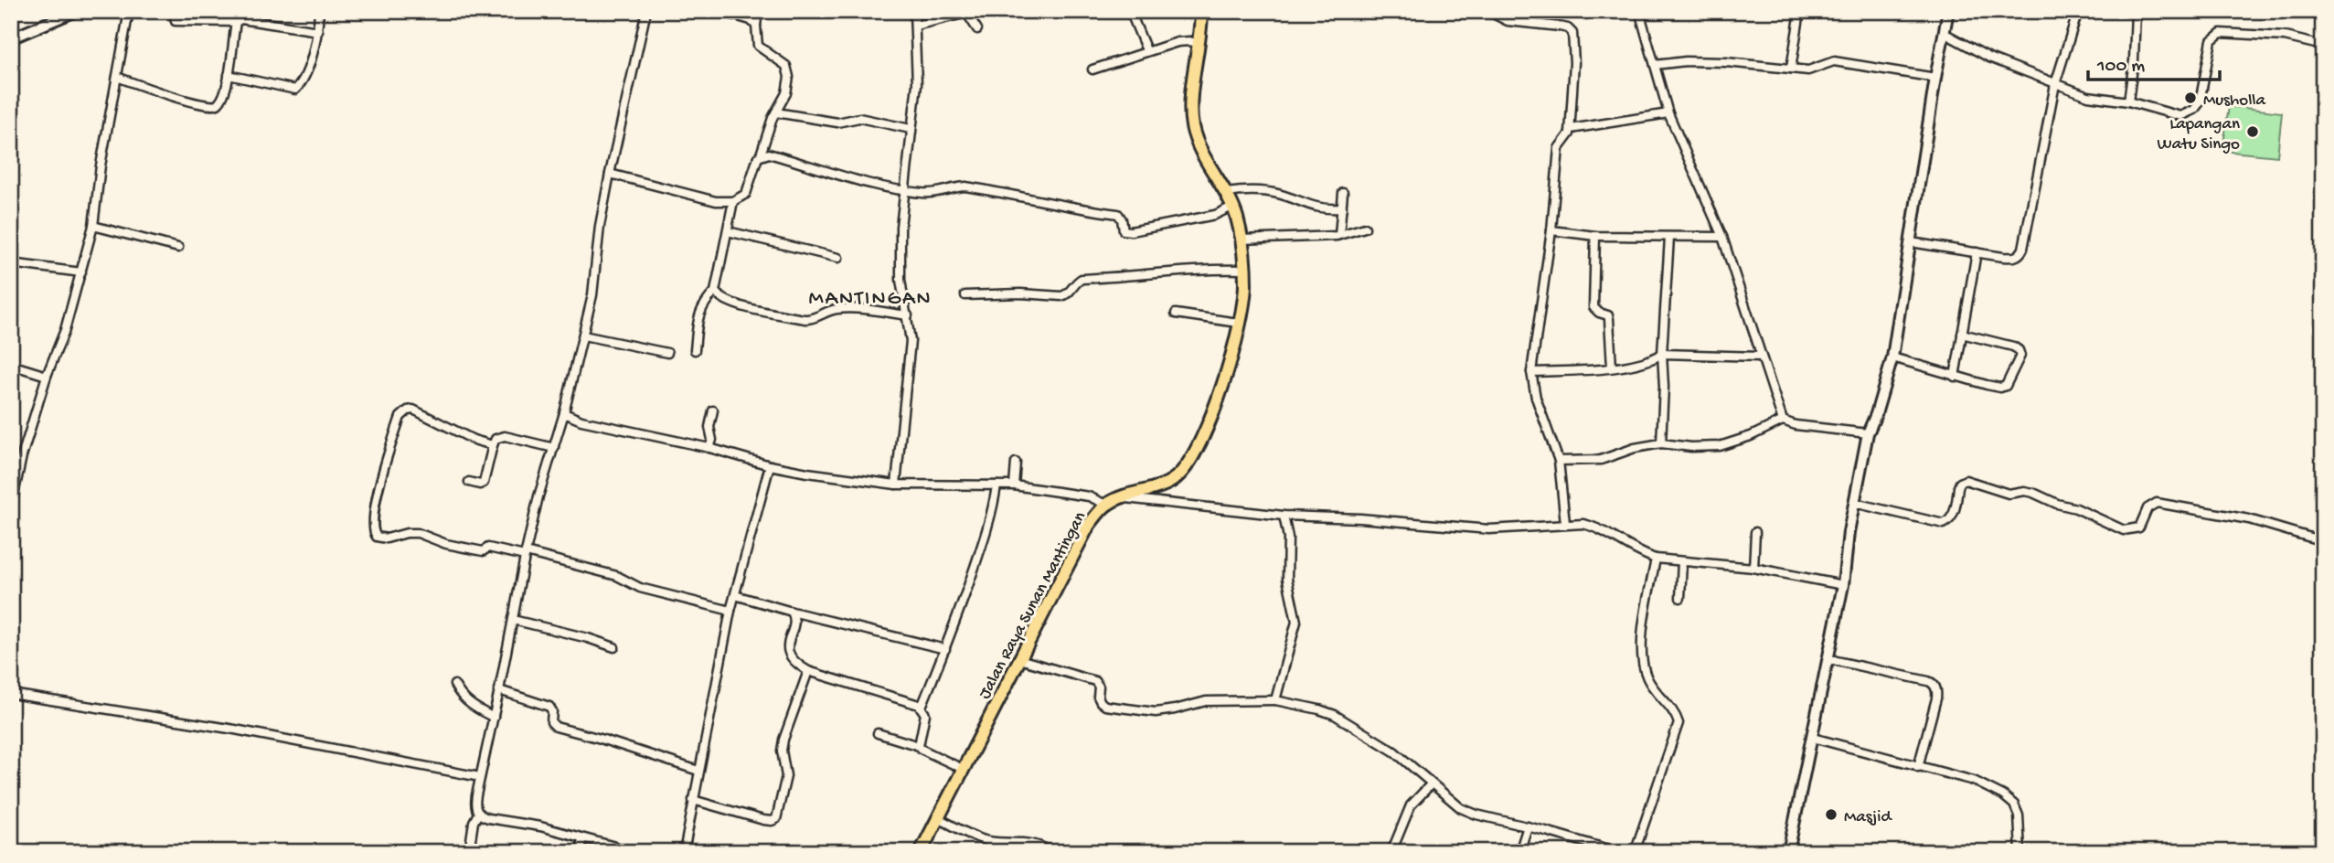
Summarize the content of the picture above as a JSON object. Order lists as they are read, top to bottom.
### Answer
{
  "streets": {
    "main road": ["Jalan Raya Sunan Mantingan"]
  },
  "districts": ["MANTINGAN"],
  "places": ["Musholla", "Lapangan Watu Singo", "Masjid"],
  "scale_bar": "100 m"
}
